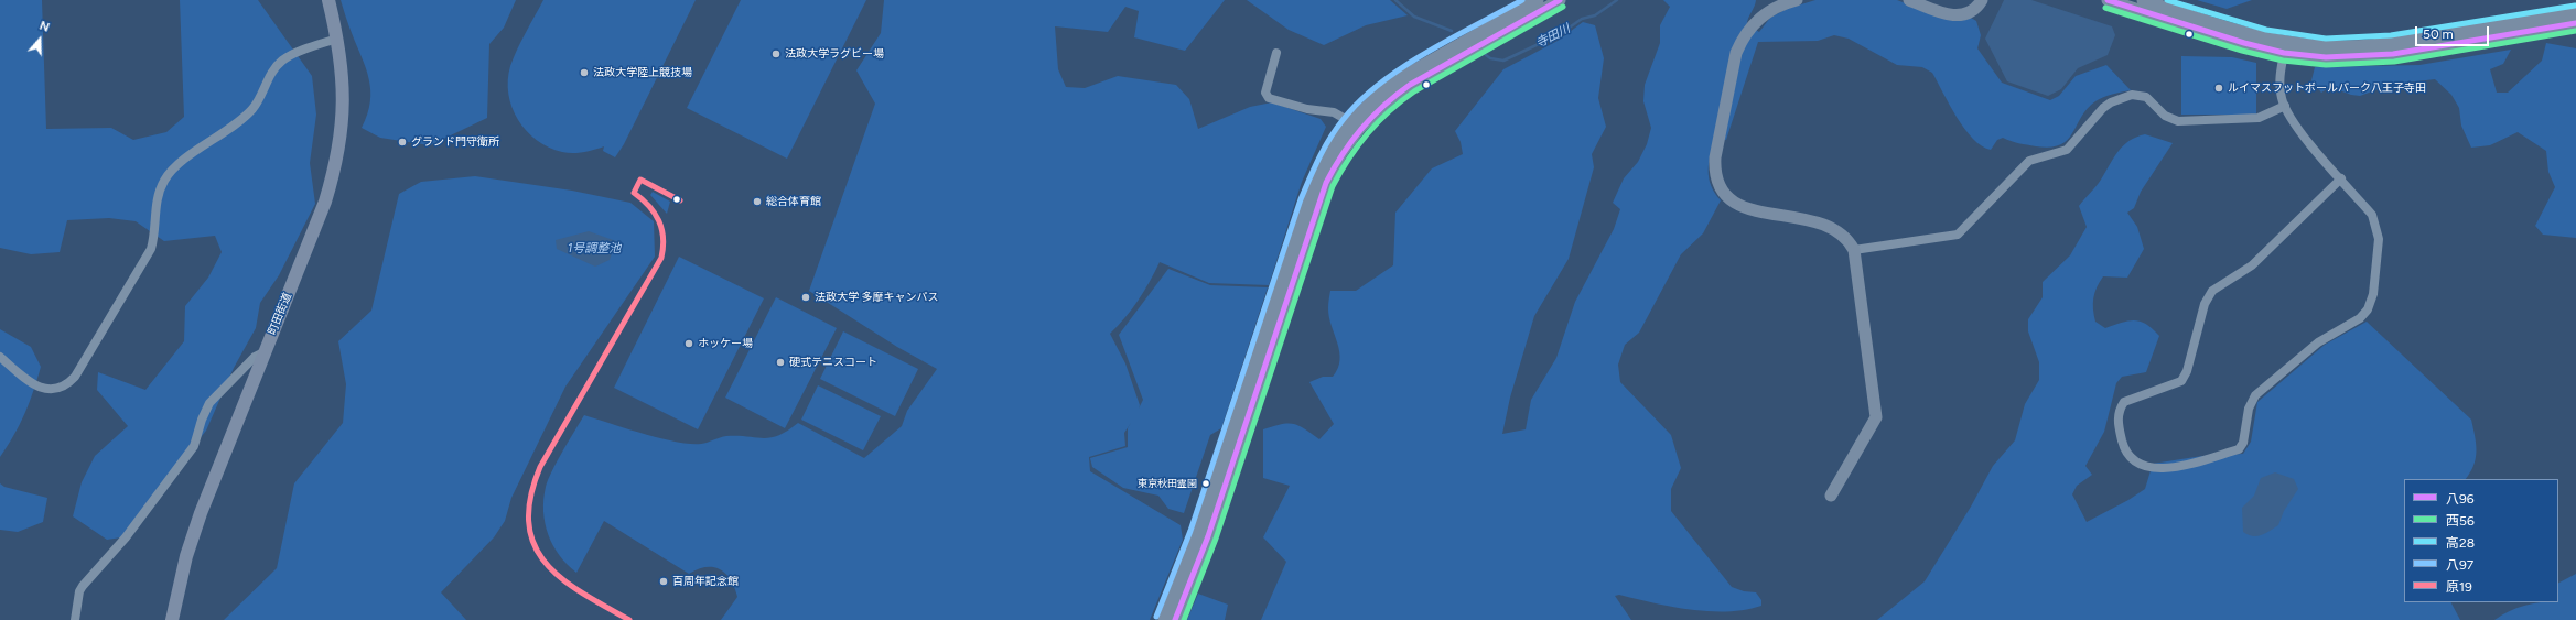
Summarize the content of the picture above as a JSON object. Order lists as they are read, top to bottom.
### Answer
{
  "streets": {
    "main road": ["町田街道"]
  },
  "water": ["寺田川", "1号調整池"],
  "places": [
    "法政大学ラグビー場",
    "法政大学陸上競技場",
    "ルイマスフットボールパーク八王子寺田",
    "グランド門守衛所",
    "総合体育館",
    "法政大学 多摩キャンパス",
    "ホッケー場",
    "硬式テニスコート",
    "東京秋田霊園",
    "百周年記念館"
  ],
  "lines": [
    "transit line 八96",
    "transit line 高28",
    "transit line 八97",
    "transit line 西56",
    "transit line 原19"
  ],
  "legend": [
    "八96",
    "西56",
    "高28",
    "八97",
    "原19"
  ],
  "scale_bar": "50 m",
  "north": "top"
}
